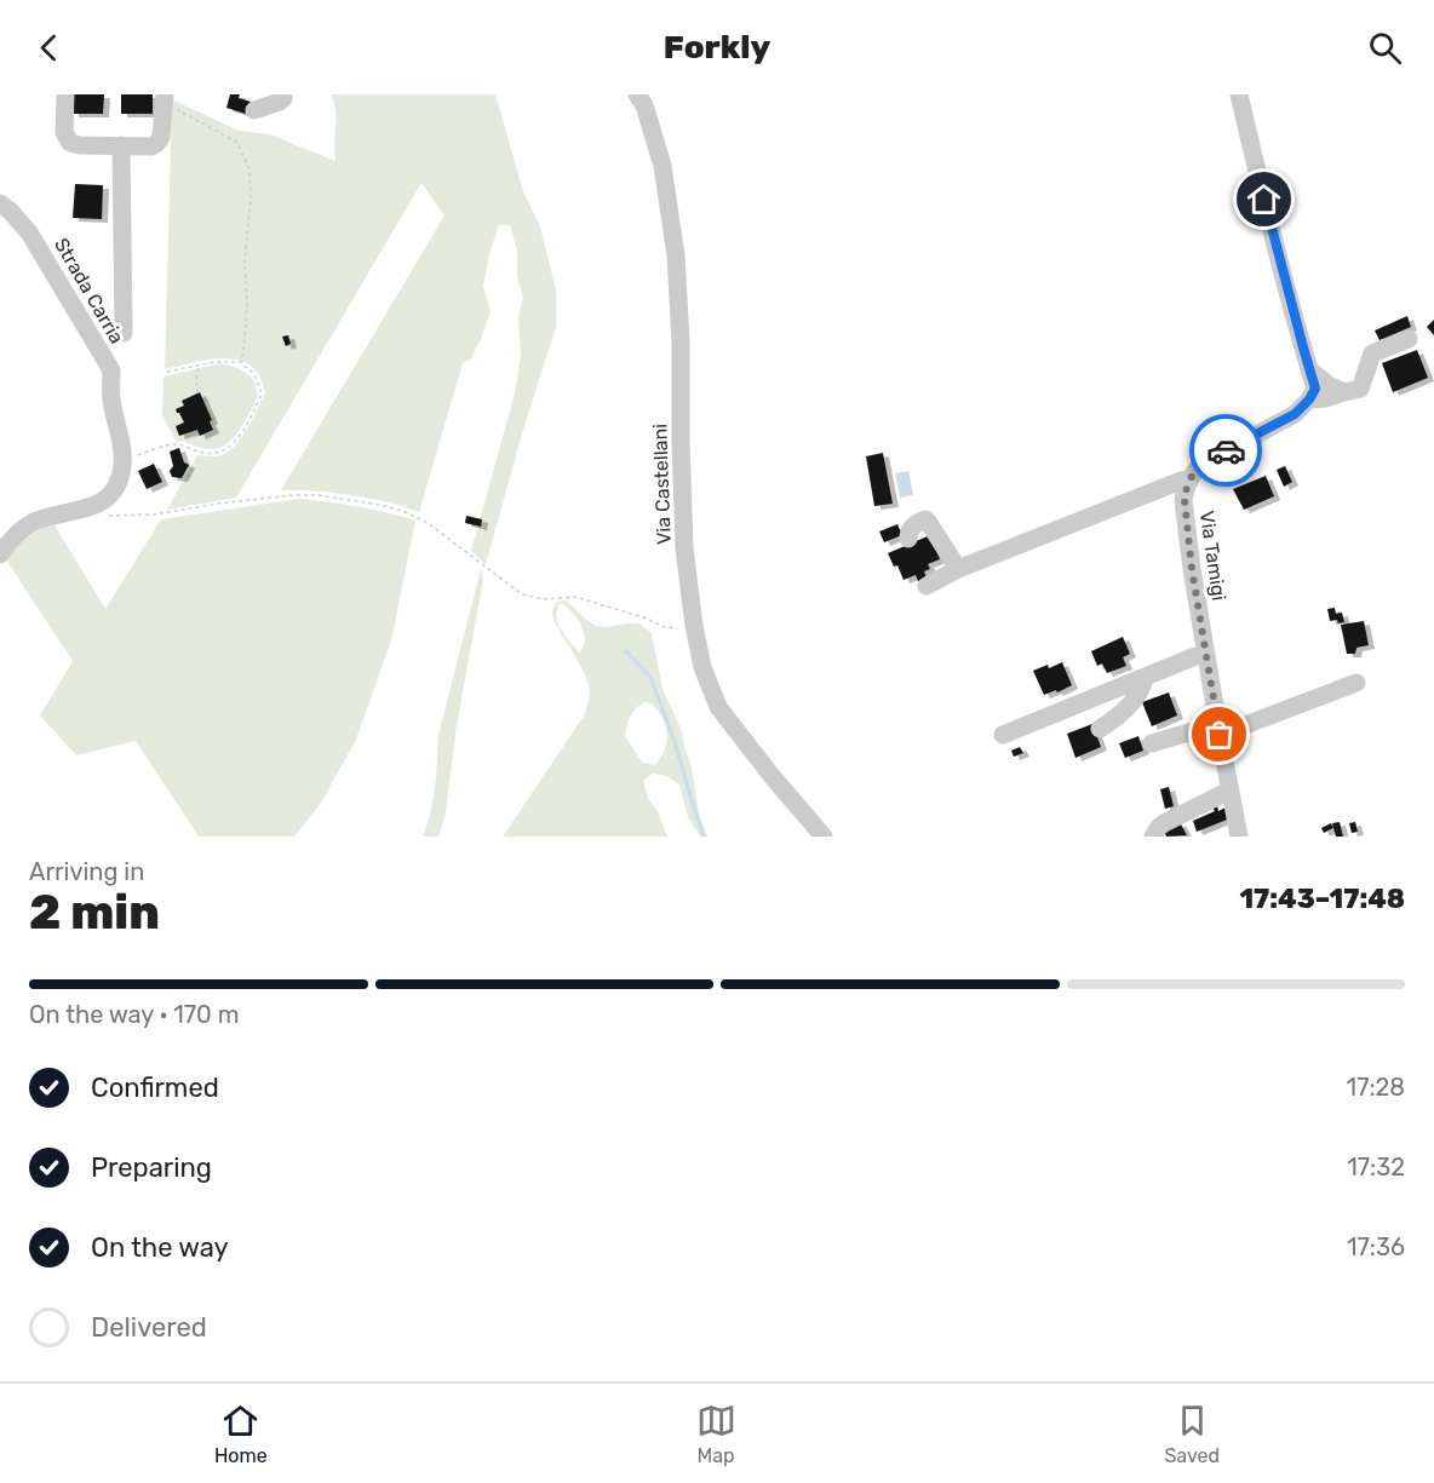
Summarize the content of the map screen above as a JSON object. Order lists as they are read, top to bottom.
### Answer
{
  "streets": {
    "street": ["Strada Carria", "Via Castellani", "Via Tamigi"]
  },
  "page": {
    "header": "Forkly",
    "heading": ["2 min", "Arriving in", "17:43–17:48"],
    "bar": "On the way · 170 m",
    "list": [
      ["Confirmed", "17:28"],
      ["Preparing", "17:32"],
      ["On the way", "17:36"],
      "Delivered"
    ],
    "tabs": ["Home", "Map", "Saved"]
  }
}
